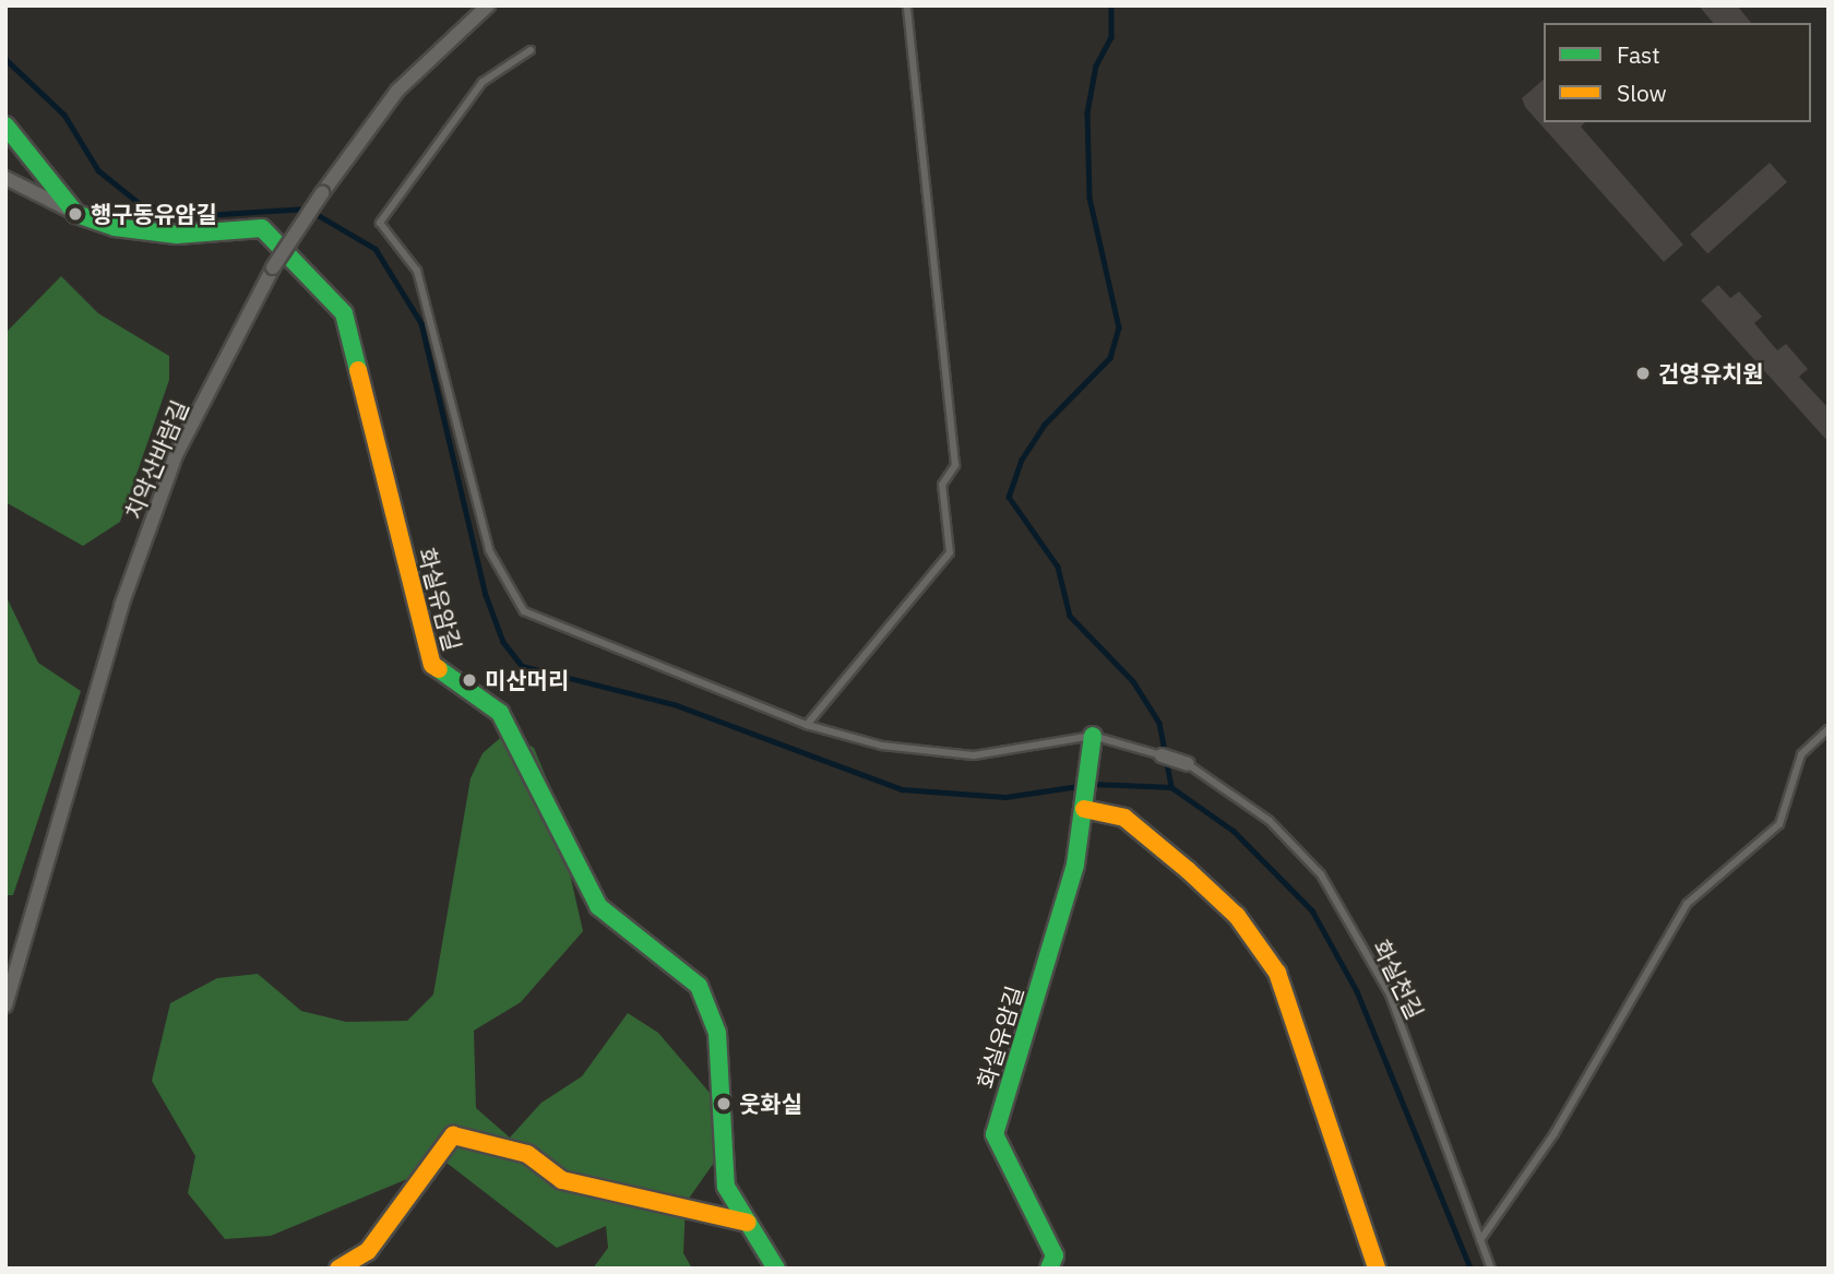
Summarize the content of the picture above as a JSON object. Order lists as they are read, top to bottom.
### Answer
{
  "streets": {
    "street": ["치악산바람길", "화실유암길"],
    "lane": ["화실천길"]
  },
  "places": [
    "행구동유암길",
    "건영유치원",
    "미산머리",
    "웃화실"
  ],
  "legend": ["Fast", "Slow"]
}
